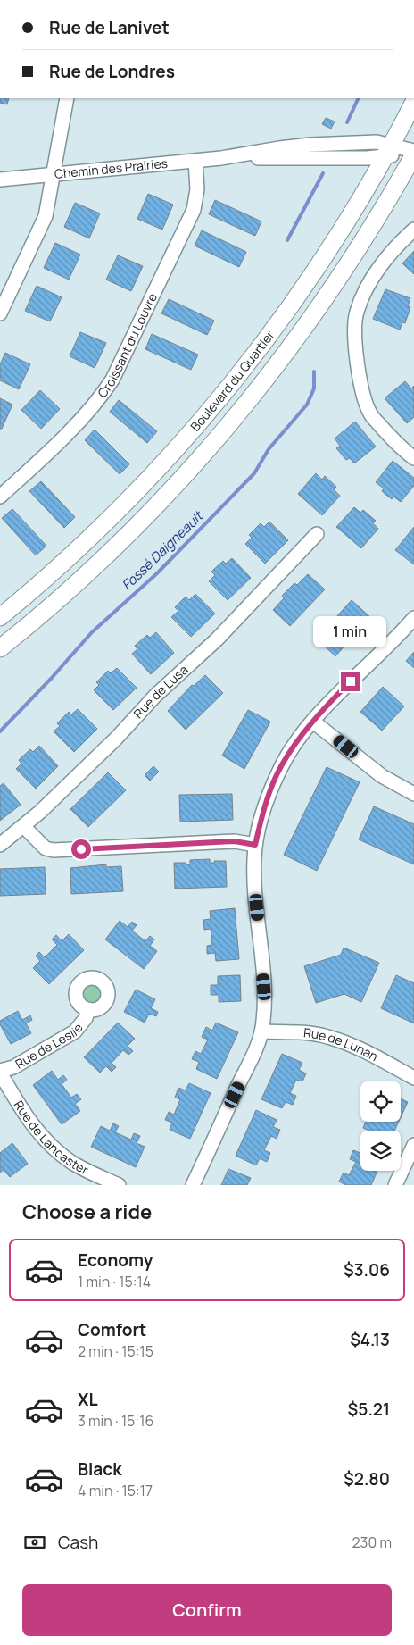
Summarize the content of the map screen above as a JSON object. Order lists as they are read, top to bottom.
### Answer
{
  "streets": {
    "main road": ["Boulevard du Quartier"],
    "street": [
      "Chemin des Prairies",
      "Croissant du Louvre",
      "Rue de Lusa",
      "Rue de Leslie",
      "Rue de Lunan",
      "Rue de Lancaster"
    ]
  },
  "crossings": [
    ["Chemin des Prairies", "Croissant du Louvre"],
    ["Chemin des Prairies", "Boulevard du Quartier"],
    ["Rue de Leslie", "Rue de Lancaster"]
  ],
  "water": ["Fossé Daigneault"],
  "page": {
    "banner": ["Rue de Lanivet", "Rue de Londres"],
    "bubble": "1 min",
    "heading": "Choose a ride",
    "list": [
      {
        "name": "Economy",
        "note": "1 min · 15:14",
        "value": "$3.06"
      },
      {
        "name": "Comfort",
        "note": "2 min · 15:15",
        "value": "$4.13"
      },
      {
        "name": "XL",
        "note": "3 min · 15:16",
        "value": "$5.21"
      },
      {
        "name": "Black",
        "note": "4 min · 15:17",
        "value": "$2.80"
      }
    ],
    "pay": ["Cash", "230 m"],
    "buttons": "Confirm"
  }
}
